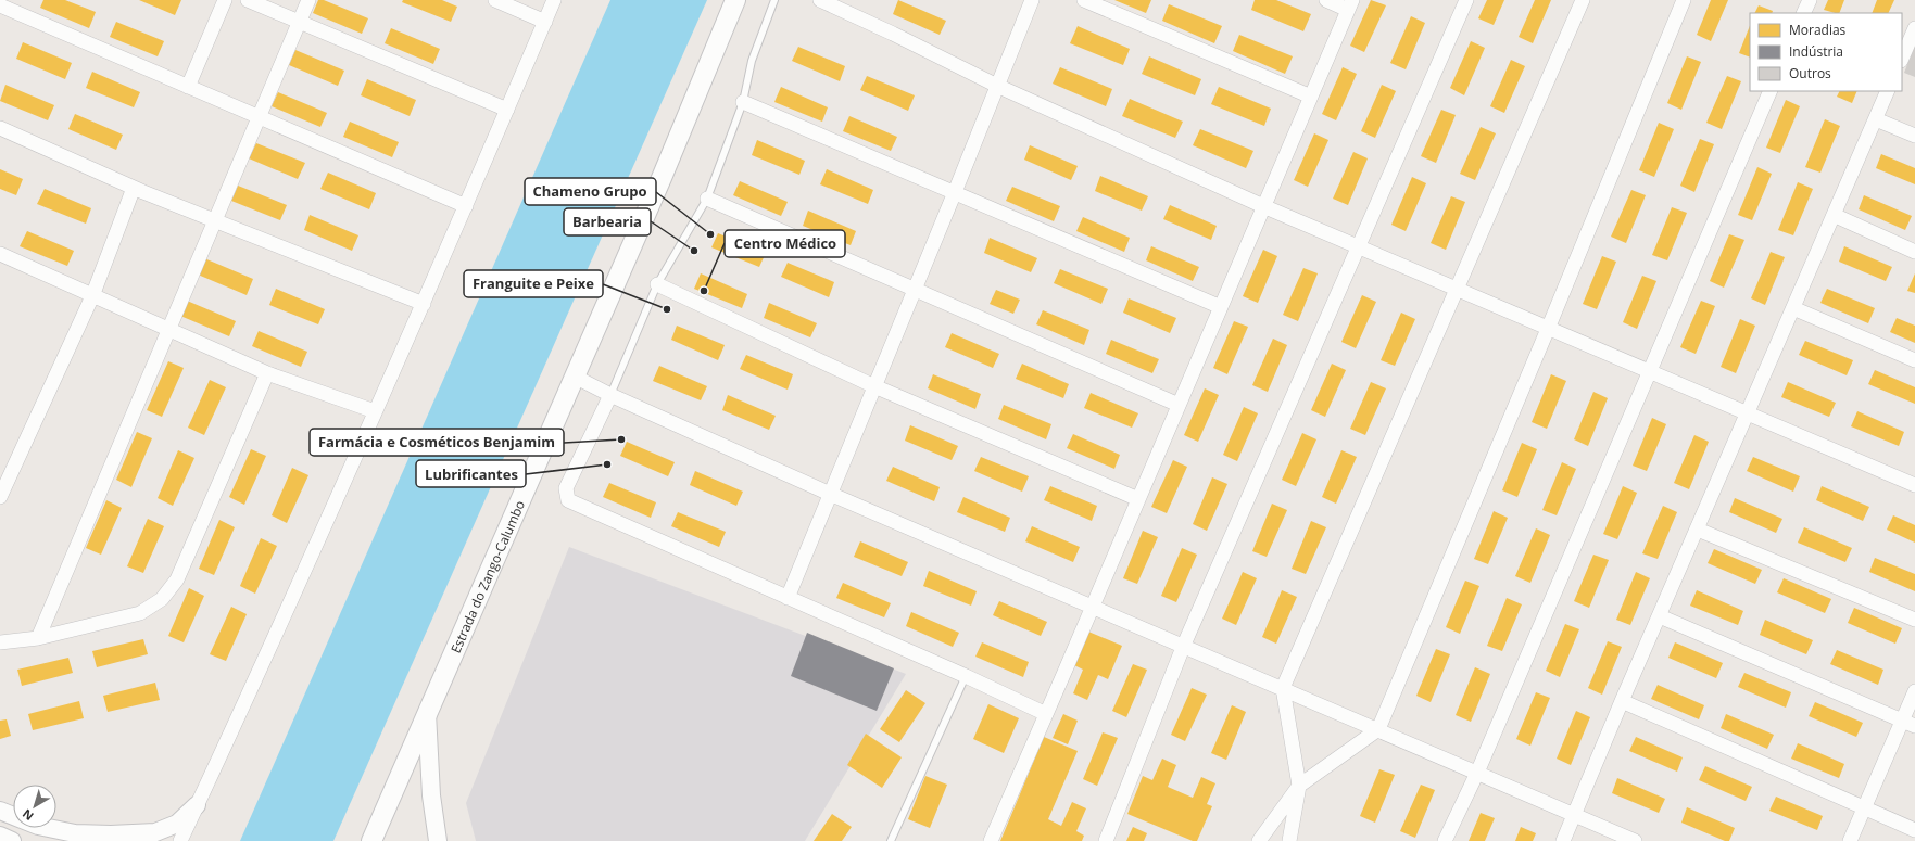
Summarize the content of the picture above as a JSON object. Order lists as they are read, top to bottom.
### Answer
{
  "streets": {
    "main road": ["Estrada do Zango-Calumbo"]
  },
  "places": [
    "Chameno Grupo",
    "Barbearia",
    "Centro Médico",
    "Franguite e Peixe",
    "Farmácia e Cosméticos Benjamim",
    "Lubrificantes"
  ],
  "legend": ["Moradias", "Indústria", "Outros"],
  "north": "bottom left"
}
